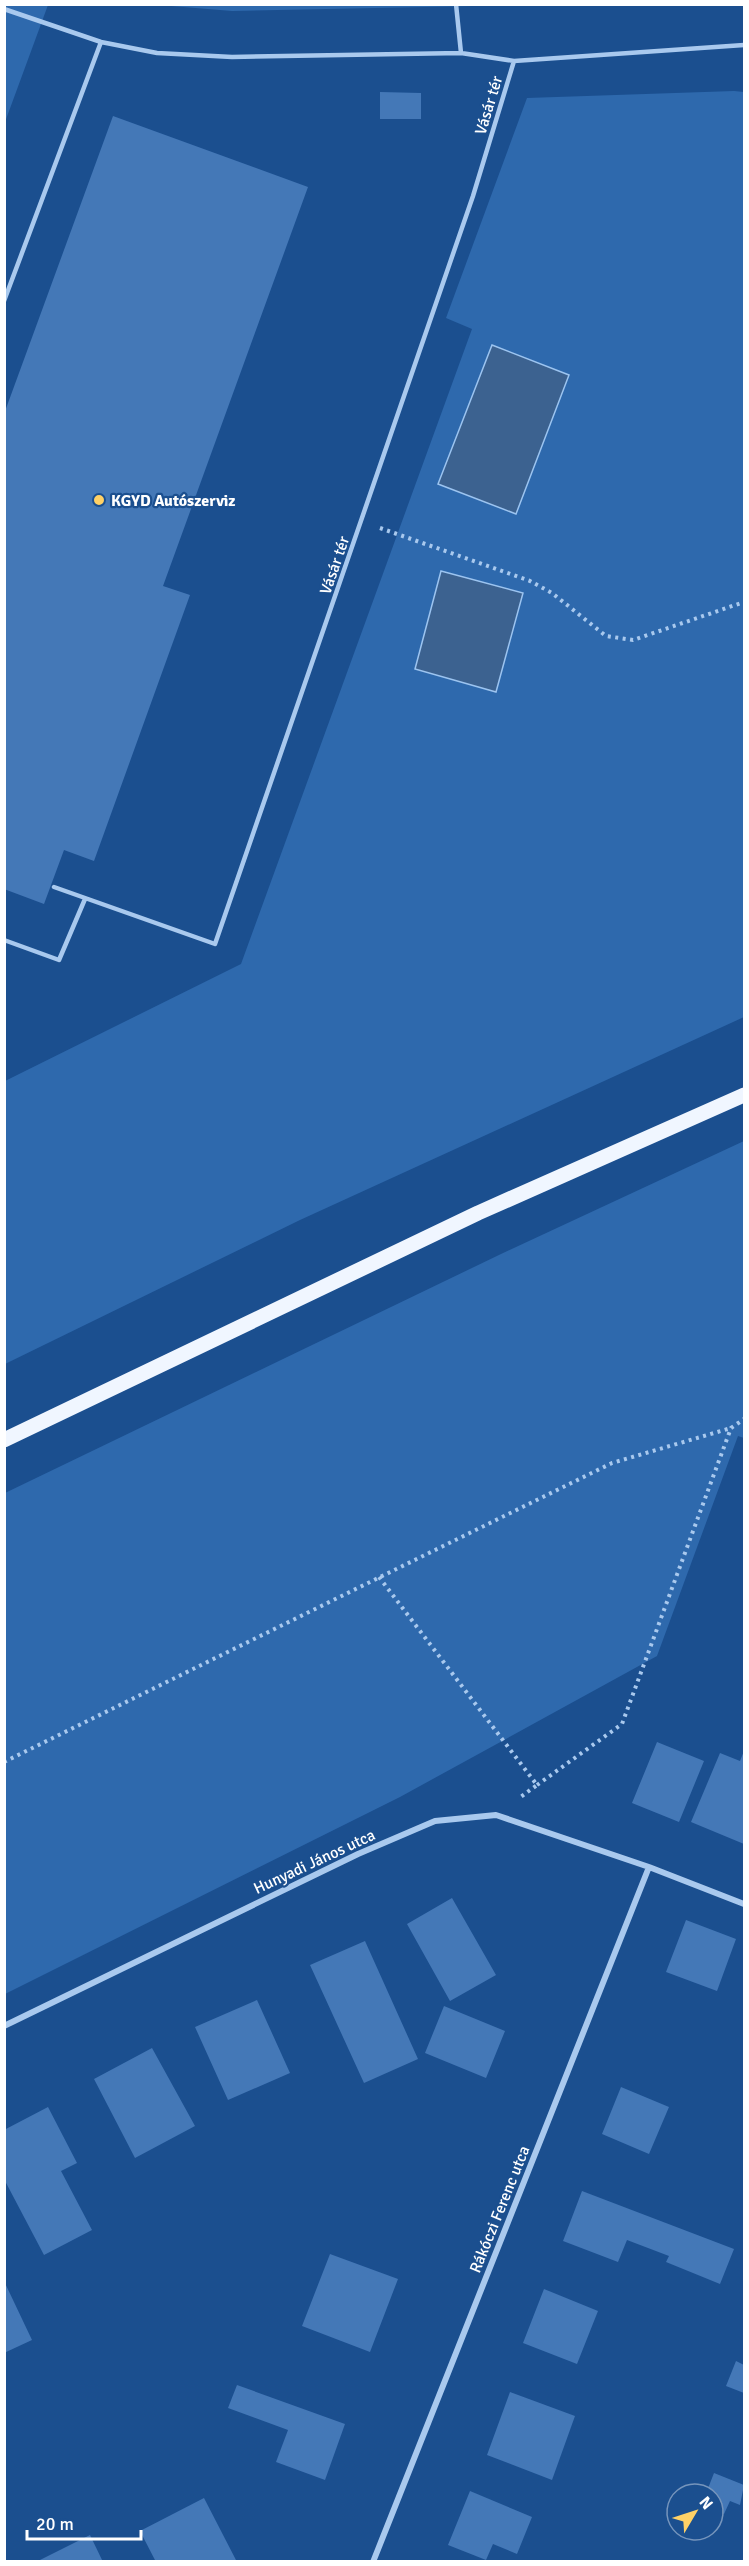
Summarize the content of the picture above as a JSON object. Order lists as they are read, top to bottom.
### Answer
{
  "streets": {
    "street": ["Hunyadi János utca", "Rákóczi Ferenc utca"],
    "lane": ["Vásár tér"]
  },
  "crossings": [
    ["Hunyadi János utca", "Rákóczi Ferenc utca"]
  ],
  "places": ["KGYD Autószerviz"],
  "scale_bar": "20 m",
  "north": "top right"
}
